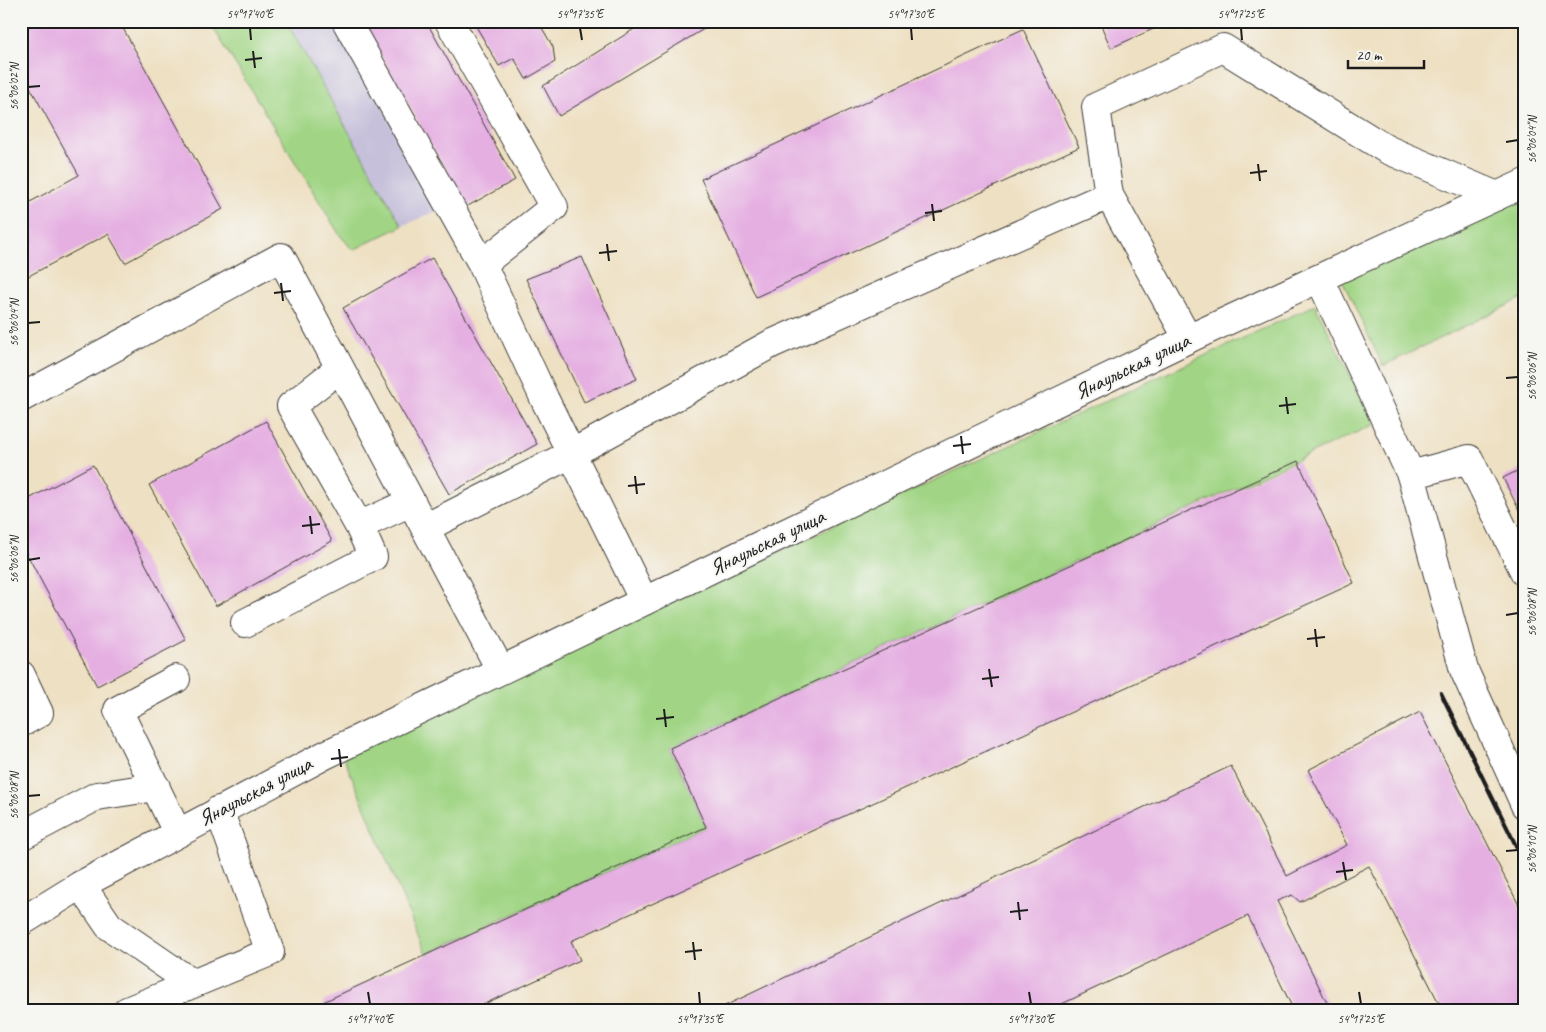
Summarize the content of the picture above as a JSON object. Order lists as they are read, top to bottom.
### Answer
{
  "streets": {
    "main road": ["Янаульская улица"]
  },
  "scale_bar": "20 m",
  "coordinates": [
    "54°17'40\"E",
    "54°17'35\"E",
    "54°17'30\"E",
    "54°17'25\"E",
    "56°06'02\"N",
    "56°06'04\"N",
    "56°06'06\"N",
    "56°06'08\"N",
    "56°06'10\"N"
  ]
}
